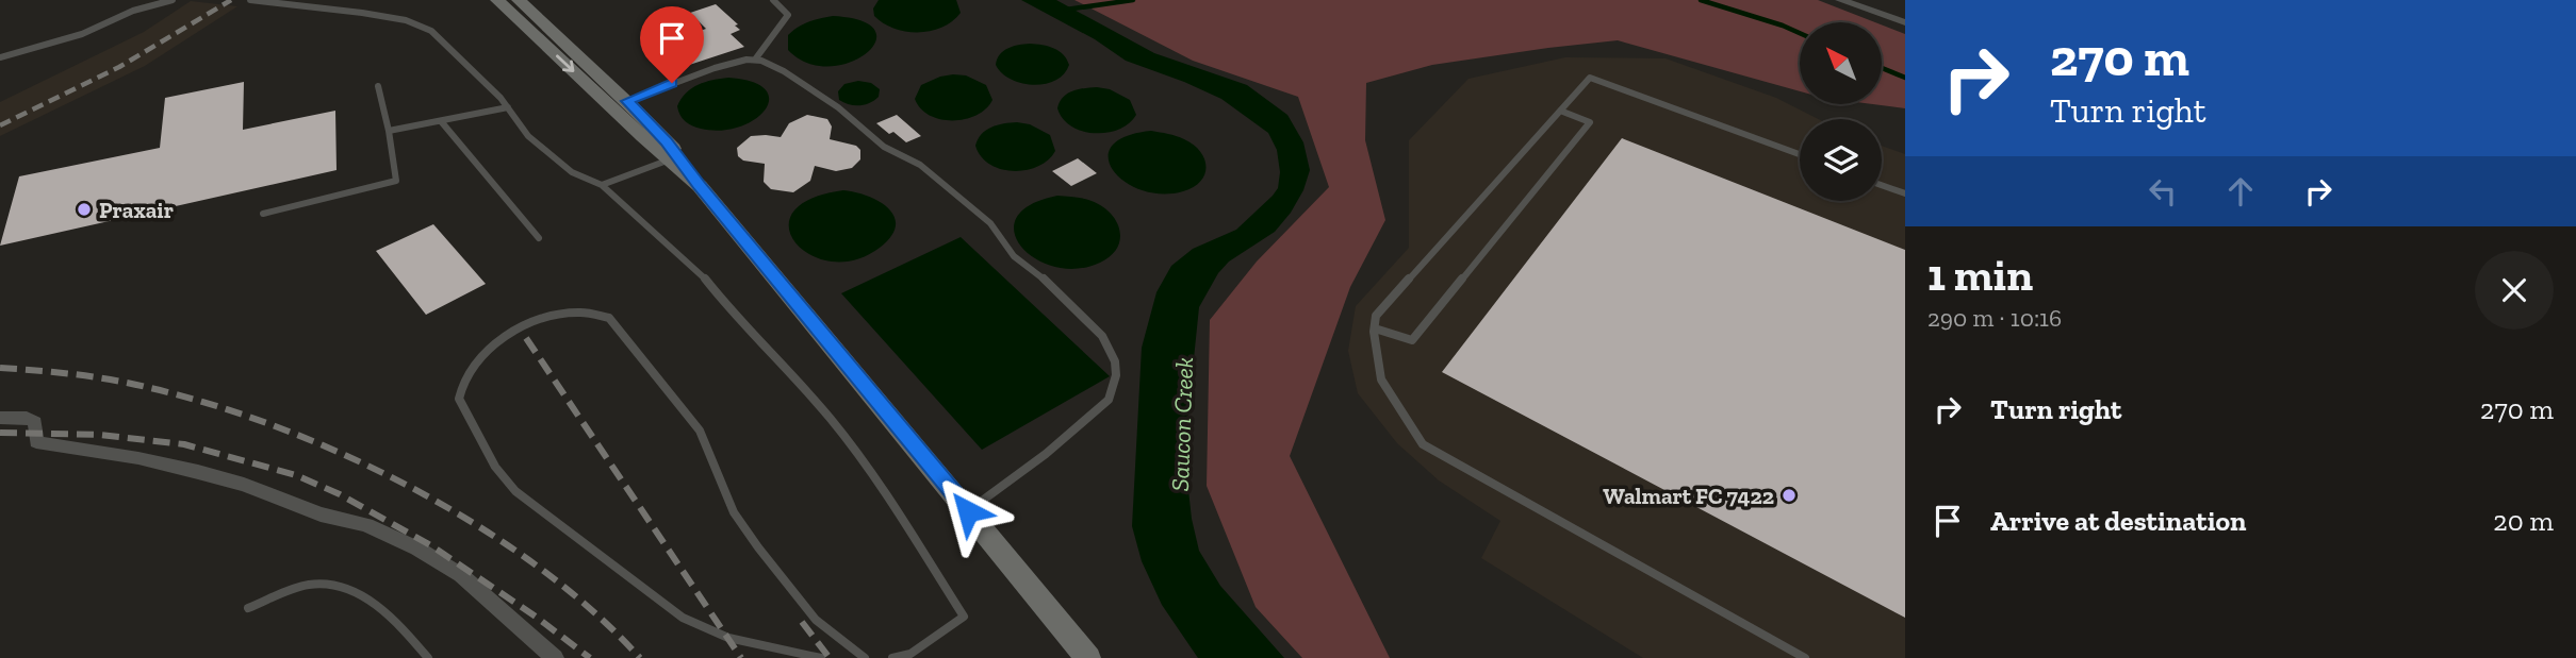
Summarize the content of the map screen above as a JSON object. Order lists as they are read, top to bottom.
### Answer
{
  "water": ["Saucon Creek"],
  "places": ["Praxair", "Walmart FC 7422"],
  "north": "top left",
  "page": {
    "turn": ["270 m", "Turn right"],
    "heading": ["1 min", "290 m · 10:16"],
    "list": [
      {
        "name": "Turn right",
        "value": "270 m"
      },
      {
        "name": "Arrive at destination",
        "value": "20 m"
      }
    ]
  }
}
